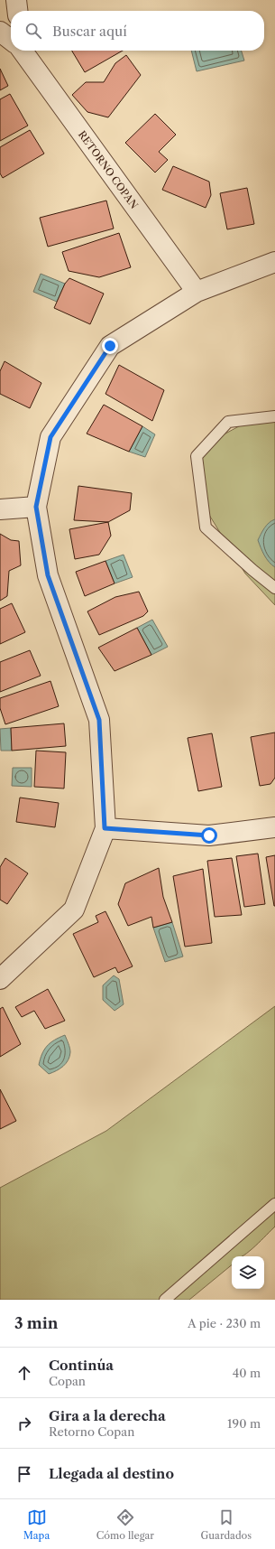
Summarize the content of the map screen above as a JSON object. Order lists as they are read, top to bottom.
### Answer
{
  "streets": {
    "street": ["RETORNO COPAN"]
  },
  "page": {
    "search": "Buscar aquí",
    "heading": ["3 min", "A pie · 230 m"],
    "list": [
      ["Continúa", "Copan", "40 m"],
      ["Gira a la derecha", "Retorno Copan", "190 m"],
      "Llegada al destino"
    ],
    "nav": ["Mapa", "Cómo llegar", "Guardados"]
  }
}
